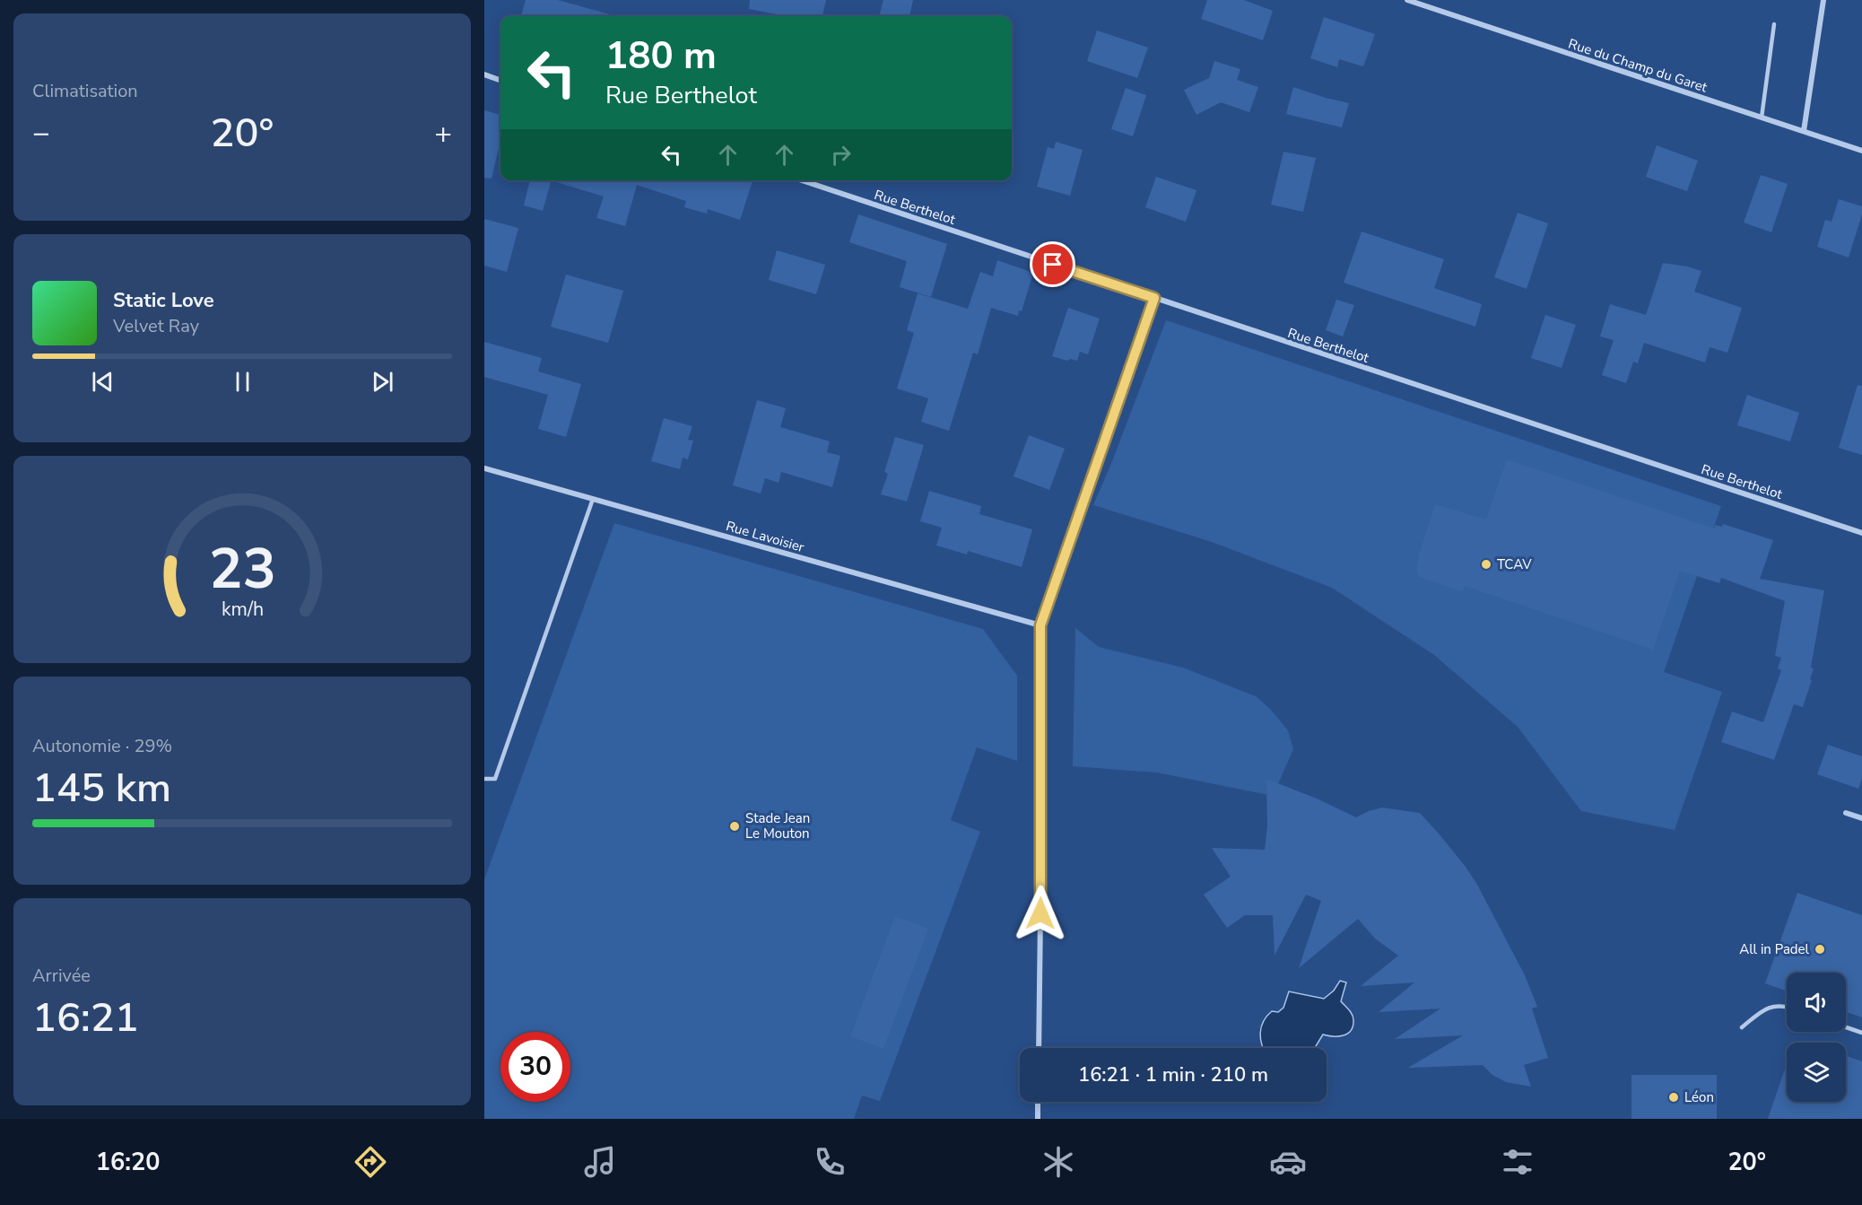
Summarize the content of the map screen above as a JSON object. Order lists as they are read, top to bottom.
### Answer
{
  "streets": {
    "street": ["Rue du Champ du Garet", "Rue Berthelot", "Rue Lavoisier"]
  },
  "places": [
    "TCAV",
    "Stade Jean Le Mouton",
    "All in Padel",
    "Léon"
  ],
  "page": {
    "tile": [
      "Climatisation",
      ["Autonomie · 29%", "145 km"],
      ["Arrivée", "16:21"]
    ],
    "turn": ["180 m", "Rue Berthelot"],
    "heat": ["−", "20°", "+"],
    "song": ["Static Love", "Velvet Ray"],
    "limit": "30",
    "trip": "16:21 · 1 min · 210 m",
    "tabs": ["16:20", "20°"],
    "gauge": ["23", "km/h"]
  }
}
